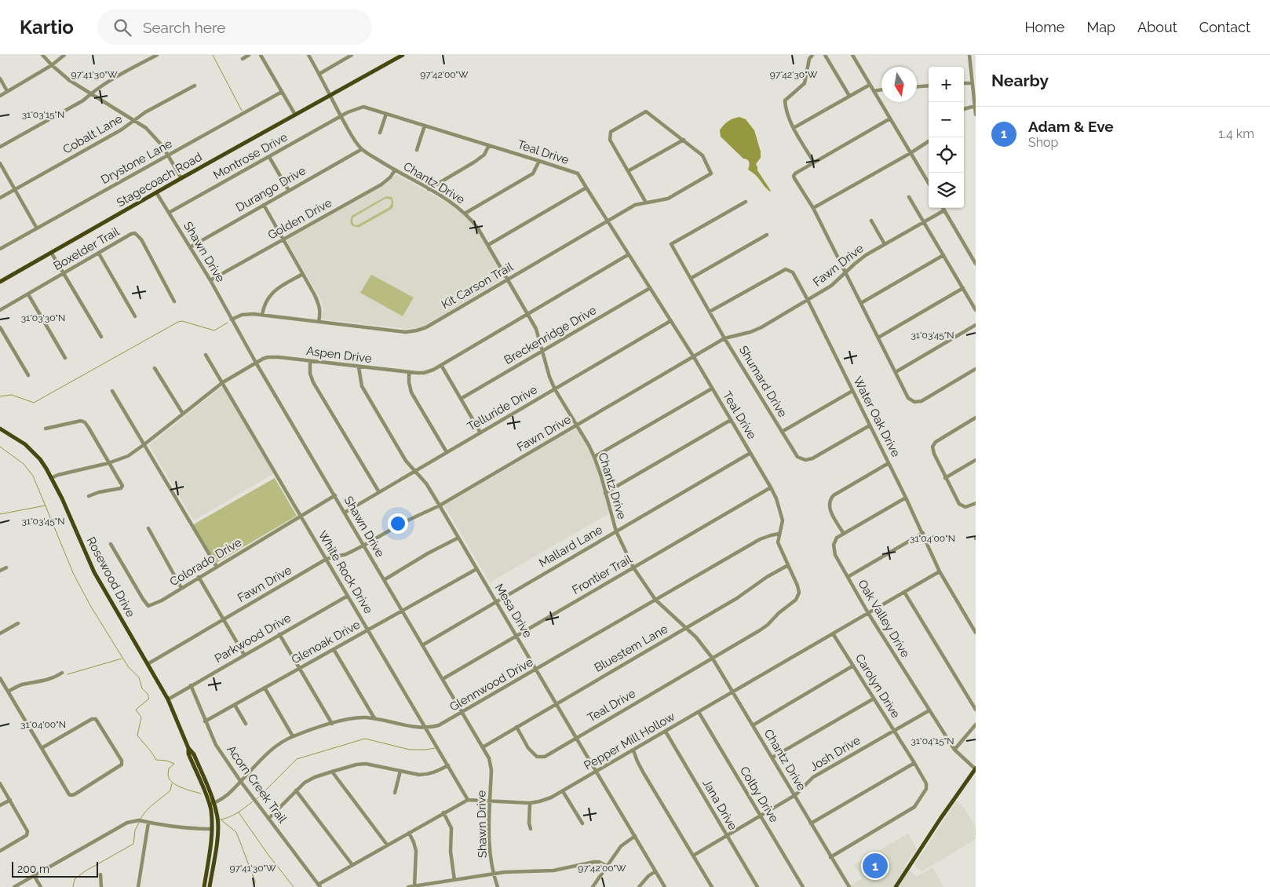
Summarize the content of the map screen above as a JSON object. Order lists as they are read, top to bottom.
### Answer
{
  "streets": {
    "main road": ["Stagecoach Road", "Rosewood Drive"],
    "street": [
      "Cobalt Lane",
      "Teal Drive",
      "Montrose Drive",
      "Drystone Lane",
      "Chantz Drive",
      "Durango Drive",
      "Golden Drive",
      "Boxelder Trail",
      "Shawn Drive",
      "Fawn Drive",
      "Kit Carson Trail",
      "Breckenridge Drive",
      "Aspen Drive",
      "Shumard Drive",
      "Telluride Drive",
      "Water Oak Drive",
      "Mallard Lane",
      "Colorado Drive",
      "White Rock Drive",
      "Frontier Trail",
      "Mesa Drive",
      "Oak Valley Drive",
      "Parkwood Drive",
      "Glenoak Drive",
      "Bluestem Lane",
      "Glennwood Drive",
      "Carolyn Drive",
      "Pepper Mill Hollow",
      "Josh Drive",
      "Acorn Creek Trail",
      "Colby Drive",
      "Jana Drive"
    ]
  },
  "crossings": [
    ["Teal Drive", "Montrose Drive"],
    ["Teal Drive", "Chantz Drive"],
    ["Teal Drive", "Fawn Drive"],
    ["Teal Drive", "Kit Carson Trail"],
    ["Teal Drive", "Breckenridge Drive"],
    ["Teal Drive", "Aspen Drive"],
    ["Teal Drive", "Telluride Drive"],
    ["Teal Drive", "Mallard Lane"],
    ["Teal Drive", "Frontier Trail"],
    ["Teal Drive", "Mesa Drive"],
    ["Teal Drive", "Bluestem Lane"],
    ["Teal Drive", "Glennwood Drive"],
    ["Montrose Drive", "Chantz Drive"],
    ["Montrose Drive", "Shawn Drive"],
    ["Stagecoach Road", "Chantz Drive"],
    ["Stagecoach Road", "Shawn Drive"],
    ["Chantz Drive", "Durango Drive"],
    ["Chantz Drive", "Golden Drive"],
    ["Chantz Drive", "Fawn Drive"],
    ["Chantz Drive", "Kit Carson Trail"],
    ["Chantz Drive", "Breckenridge Drive"],
    ["Chantz Drive", "Aspen Drive"],
    ["Chantz Drive", "Telluride Drive"],
    ["Chantz Drive", "Mallard Lane"],
    ["Chantz Drive", "Frontier Trail"],
    ["Chantz Drive", "Bluestem Lane"],
    ["Chantz Drive", "Glennwood Drive"],
    ["Chantz Drive", "Carolyn Drive"],
    ["Chantz Drive", "Pepper Mill Hollow"],
    ["Chantz Drive", "Josh Drive"],
    ["Durango Drive", "Shawn Drive"],
    ["Golden Drive", "Shawn Drive"],
    ["Shawn Drive", "Fawn Drive"],
    ["Shawn Drive", "Kit Carson Trail"],
    ["Shawn Drive", "Aspen Drive"],
    ["Shawn Drive", "Telluride Drive"],
    ["Shawn Drive", "Mallard Lane"],
    ["Shawn Drive", "Colorado Drive"],
    ["Shawn Drive", "Frontier Trail"],
    ["Shawn Drive", "Glenoak Drive"],
    ["Shawn Drive", "Bluestem Lane"],
    ["Shawn Drive", "Glennwood Drive"],
    ["Shawn Drive", "Pepper Mill Hollow"],
    ["Fawn Drive", "Shumard Drive"],
    ["Fawn Drive", "Water Oak Drive"],
    ["Fawn Drive", "White Rock Drive"],
    ["Fawn Drive", "Rosewood Drive"],
    ["Fawn Drive", "Mesa Drive"],
    ["Aspen Drive", "White Rock Drive"],
    ["Aspen Drive", "Rosewood Drive"],
    ["Aspen Drive", "Mesa Drive"],
    ["Shumard Drive", "Water Oak Drive"],
    ["Telluride Drive", "Mesa Drive"],
    ["Water Oak Drive", "Oak Valley Drive"],
    ["Water Oak Drive", "Pepper Mill Hollow"],
    ["Mallard Lane", "Mesa Drive"],
    ["Colorado Drive", "White Rock Drive"],
    ["White Rock Drive", "Parkwood Drive"],
    ["White Rock Drive", "Glenoak Drive"],
    ["White Rock Drive", "Glennwood Drive"],
    ["White Rock Drive", "Pepper Mill Hollow"],
    ["Frontier Trail", "Mesa Drive"],
    ["Rosewood Drive", "Parkwood Drive"],
    ["Rosewood Drive", "Glennwood Drive"],
    ["Mesa Drive", "Glenoak Drive"],
    ["Mesa Drive", "Bluestem Lane"],
    ["Mesa Drive", "Glennwood Drive"],
    ["Mesa Drive", "Pepper Mill Hollow"],
    ["Oak Valley Drive", "Pepper Mill Hollow"],
    ["Oak Valley Drive", "Josh Drive"],
    ["Parkwood Drive", "Acorn Creek Trail"],
    ["Glenoak Drive", "Acorn Creek Trail"],
    ["Glennwood Drive", "Acorn Creek Trail"],
    ["Carolyn Drive", "Pepper Mill Hollow"],
    ["Carolyn Drive", "Josh Drive"],
    ["Pepper Mill Hollow", "Colby Drive"],
    ["Pepper Mill Hollow", "Jana Drive"],
    ["Josh Drive", "Colby Drive"],
    ["Josh Drive", "Jana Drive"]
  ],
  "scale_bar": "200 m",
  "north": "bottom",
  "page": {
    "header": "Kartio",
    "search": "Search here",
    "nav": [
      "Home",
      "Map",
      "About",
      "Contact"
    ],
    "heading": "Nearby",
    "map_buttons": ["+", "−"],
    "list": [
      {
        "mark": "1",
        "name": "Adam & Eve",
        "note": "Shop",
        "value": "1.4 km"
      }
    ],
    "pins": "1",
    "scale": "200 m"
  },
  "coordinates": [
    "97°41'30\"W",
    "97°42'00\"W",
    "97°42'30\"W",
    "31°03'15\"N",
    "31°03'30\"N",
    "31°03'45\"N",
    "31°04'00\"N",
    "31°04'15\"N"
  ]
}
